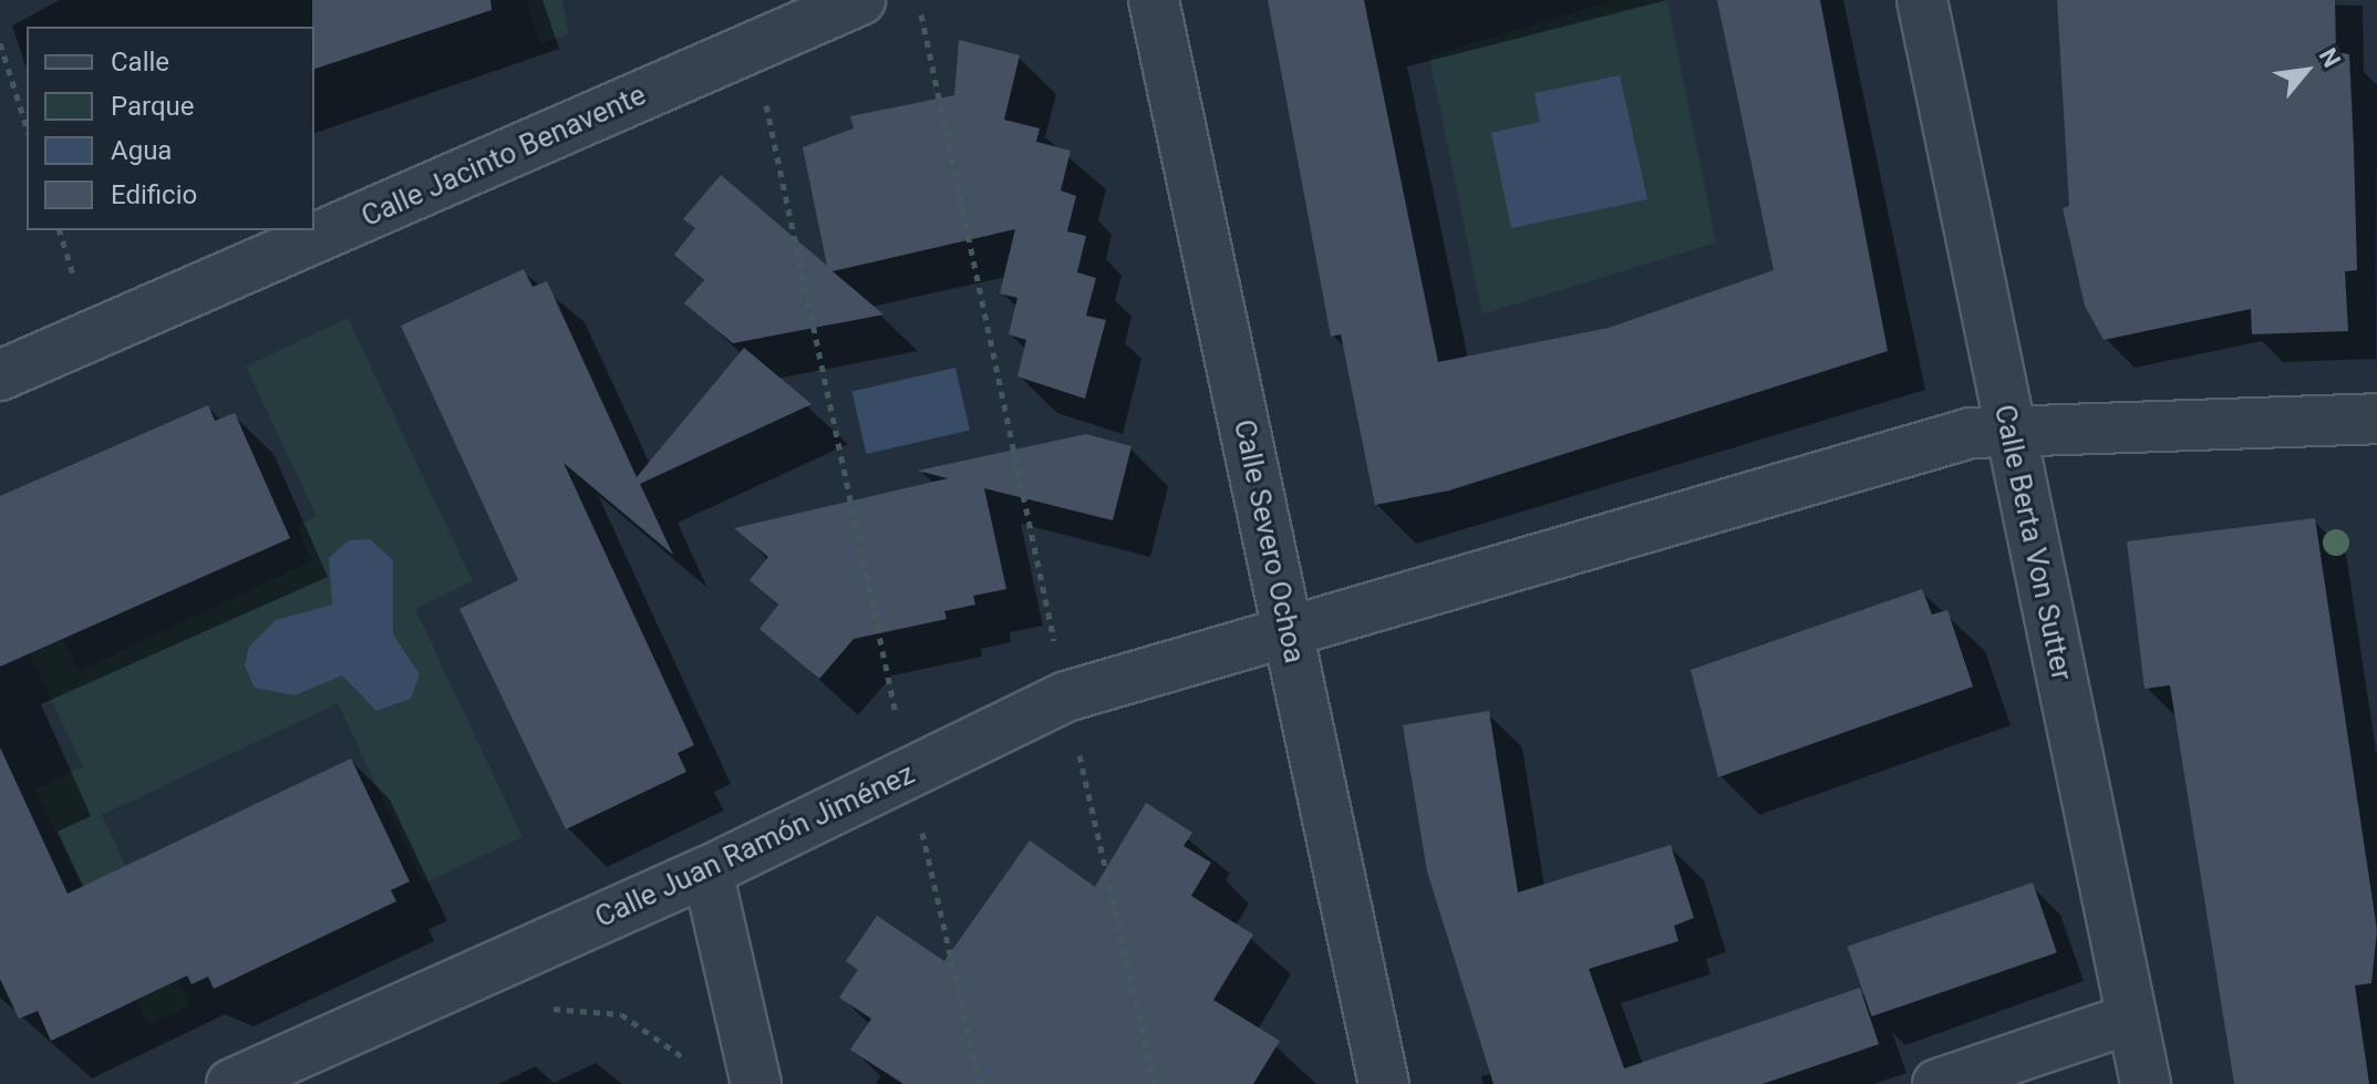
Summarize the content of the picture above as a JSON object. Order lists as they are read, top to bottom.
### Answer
{
  "streets": {
    "street": [
      "Calle Jacinto Benavente",
      "Calle Severo Ochoa",
      "Calle Berta Von Sutter",
      "Calle Juan Ramón Jiménez"
    ]
  },
  "crossings": [
    ["Calle Severo Ochoa", "Calle Juan Ramón Jiménez"],
    ["Calle Berta Von Sutter", "Calle Juan Ramón Jiménez"]
  ],
  "legend": [
    "Calle",
    "Parque",
    "Agua",
    "Edificio"
  ],
  "north": "top right"
}
